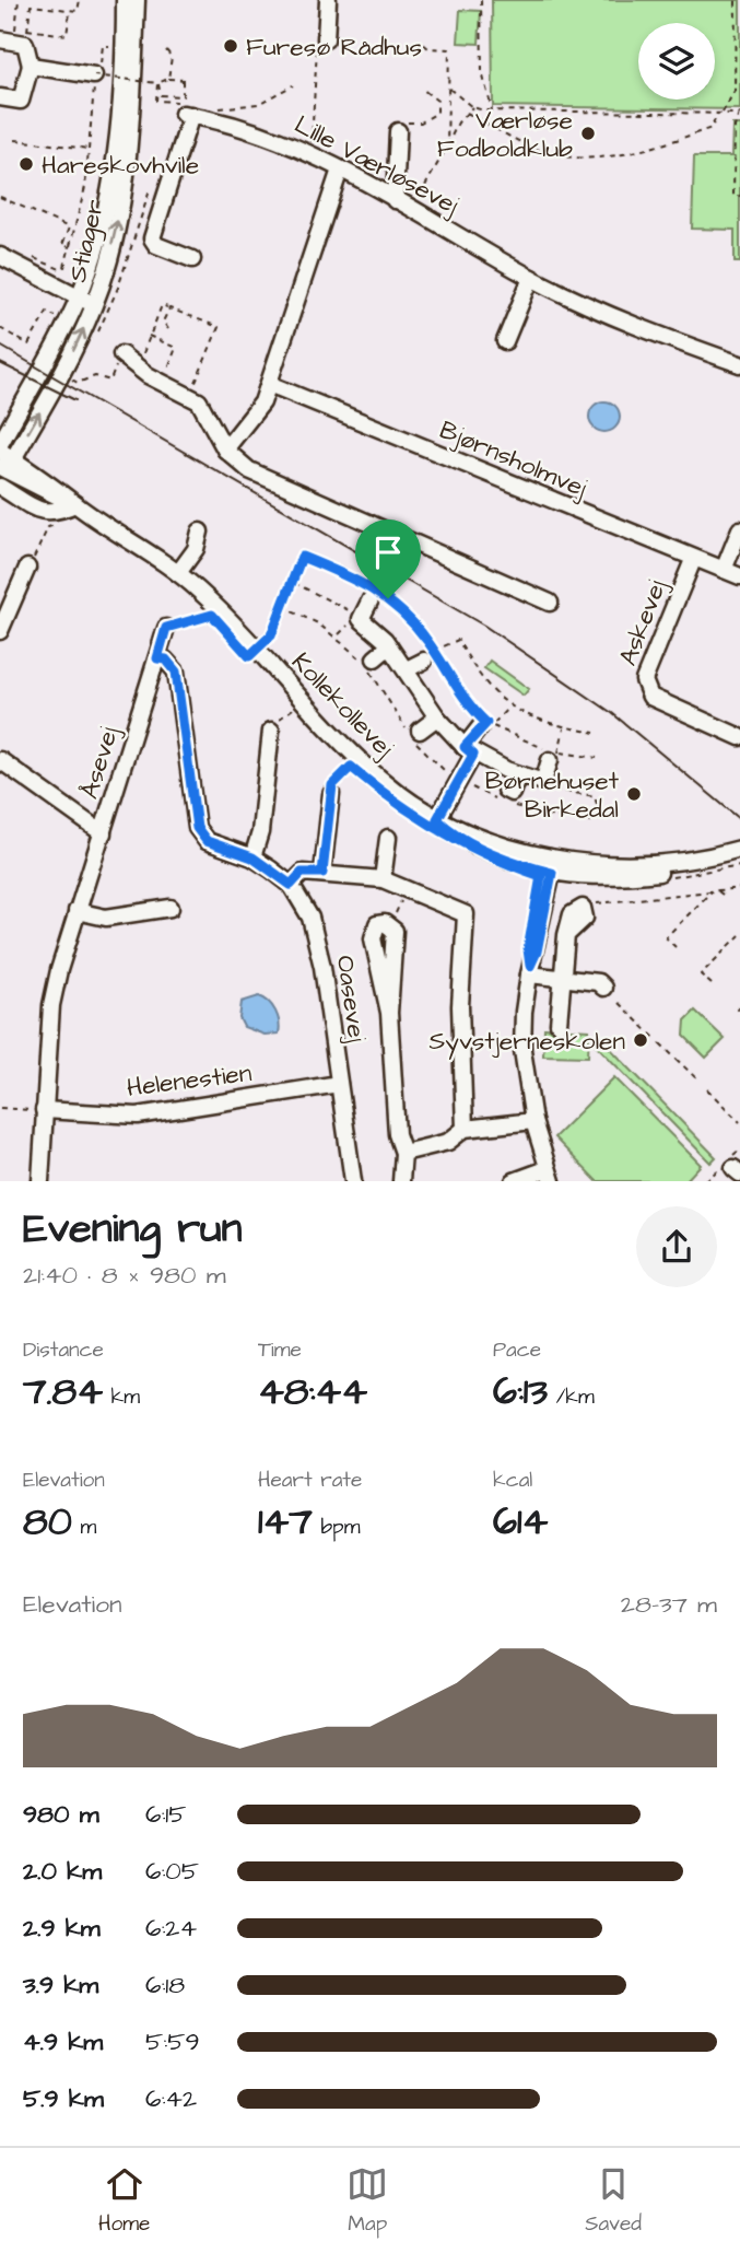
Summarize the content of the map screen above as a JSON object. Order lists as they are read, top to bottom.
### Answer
{
  "streets": {
    "street": [
      "Lille Værløsevej",
      "Stiager",
      "Bjørnsholmvej",
      "Askevej",
      "Kollekollevej",
      "Åsevej",
      "Oasevej",
      "Helenestien"
    ]
  },
  "crossings": [
    ["Stiager", "Kollekollevej"],
    ["Bjørnsholmvej", "Askevej"],
    ["Åsevej", "Oasevej"],
    ["Åsevej", "Helenestien"],
    ["Oasevej", "Helenestien"]
  ],
  "places": [
    "Furesø Rådhus",
    "Værløse Fodboldklub",
    "Hareskovhvile",
    "Børnehuset Birkedal",
    "Syvstjerneskolen"
  ],
  "page": {
    "heading": ["Evening run", "21:40 · 8 × 980 m"],
    "stats": [
      ["Distance", "7.84 km"],
      ["Time", "48:44"],
      ["Pace", "6:13 /km"],
      ["Elevation", "80 m"],
      ["Heart rate", "147 bpm"],
      ["kcal", "614"]
    ],
    "chart": ["Elevation", "28–37 m"],
    "list": [
      {
        "name": "980 m",
        "note": "6:15"
      },
      {
        "name": "2.0 km",
        "note": "6:05"
      },
      {
        "name": "2.9 km",
        "note": "6:24"
      },
      {
        "name": "3.9 km",
        "note": "6:18"
      },
      {
        "name": "4.9 km",
        "note": "5:59"
      },
      {
        "name": "5.9 km",
        "note": "6:42"
      }
    ],
    "tabs": ["Home", "Map", "Saved"]
  }
}
